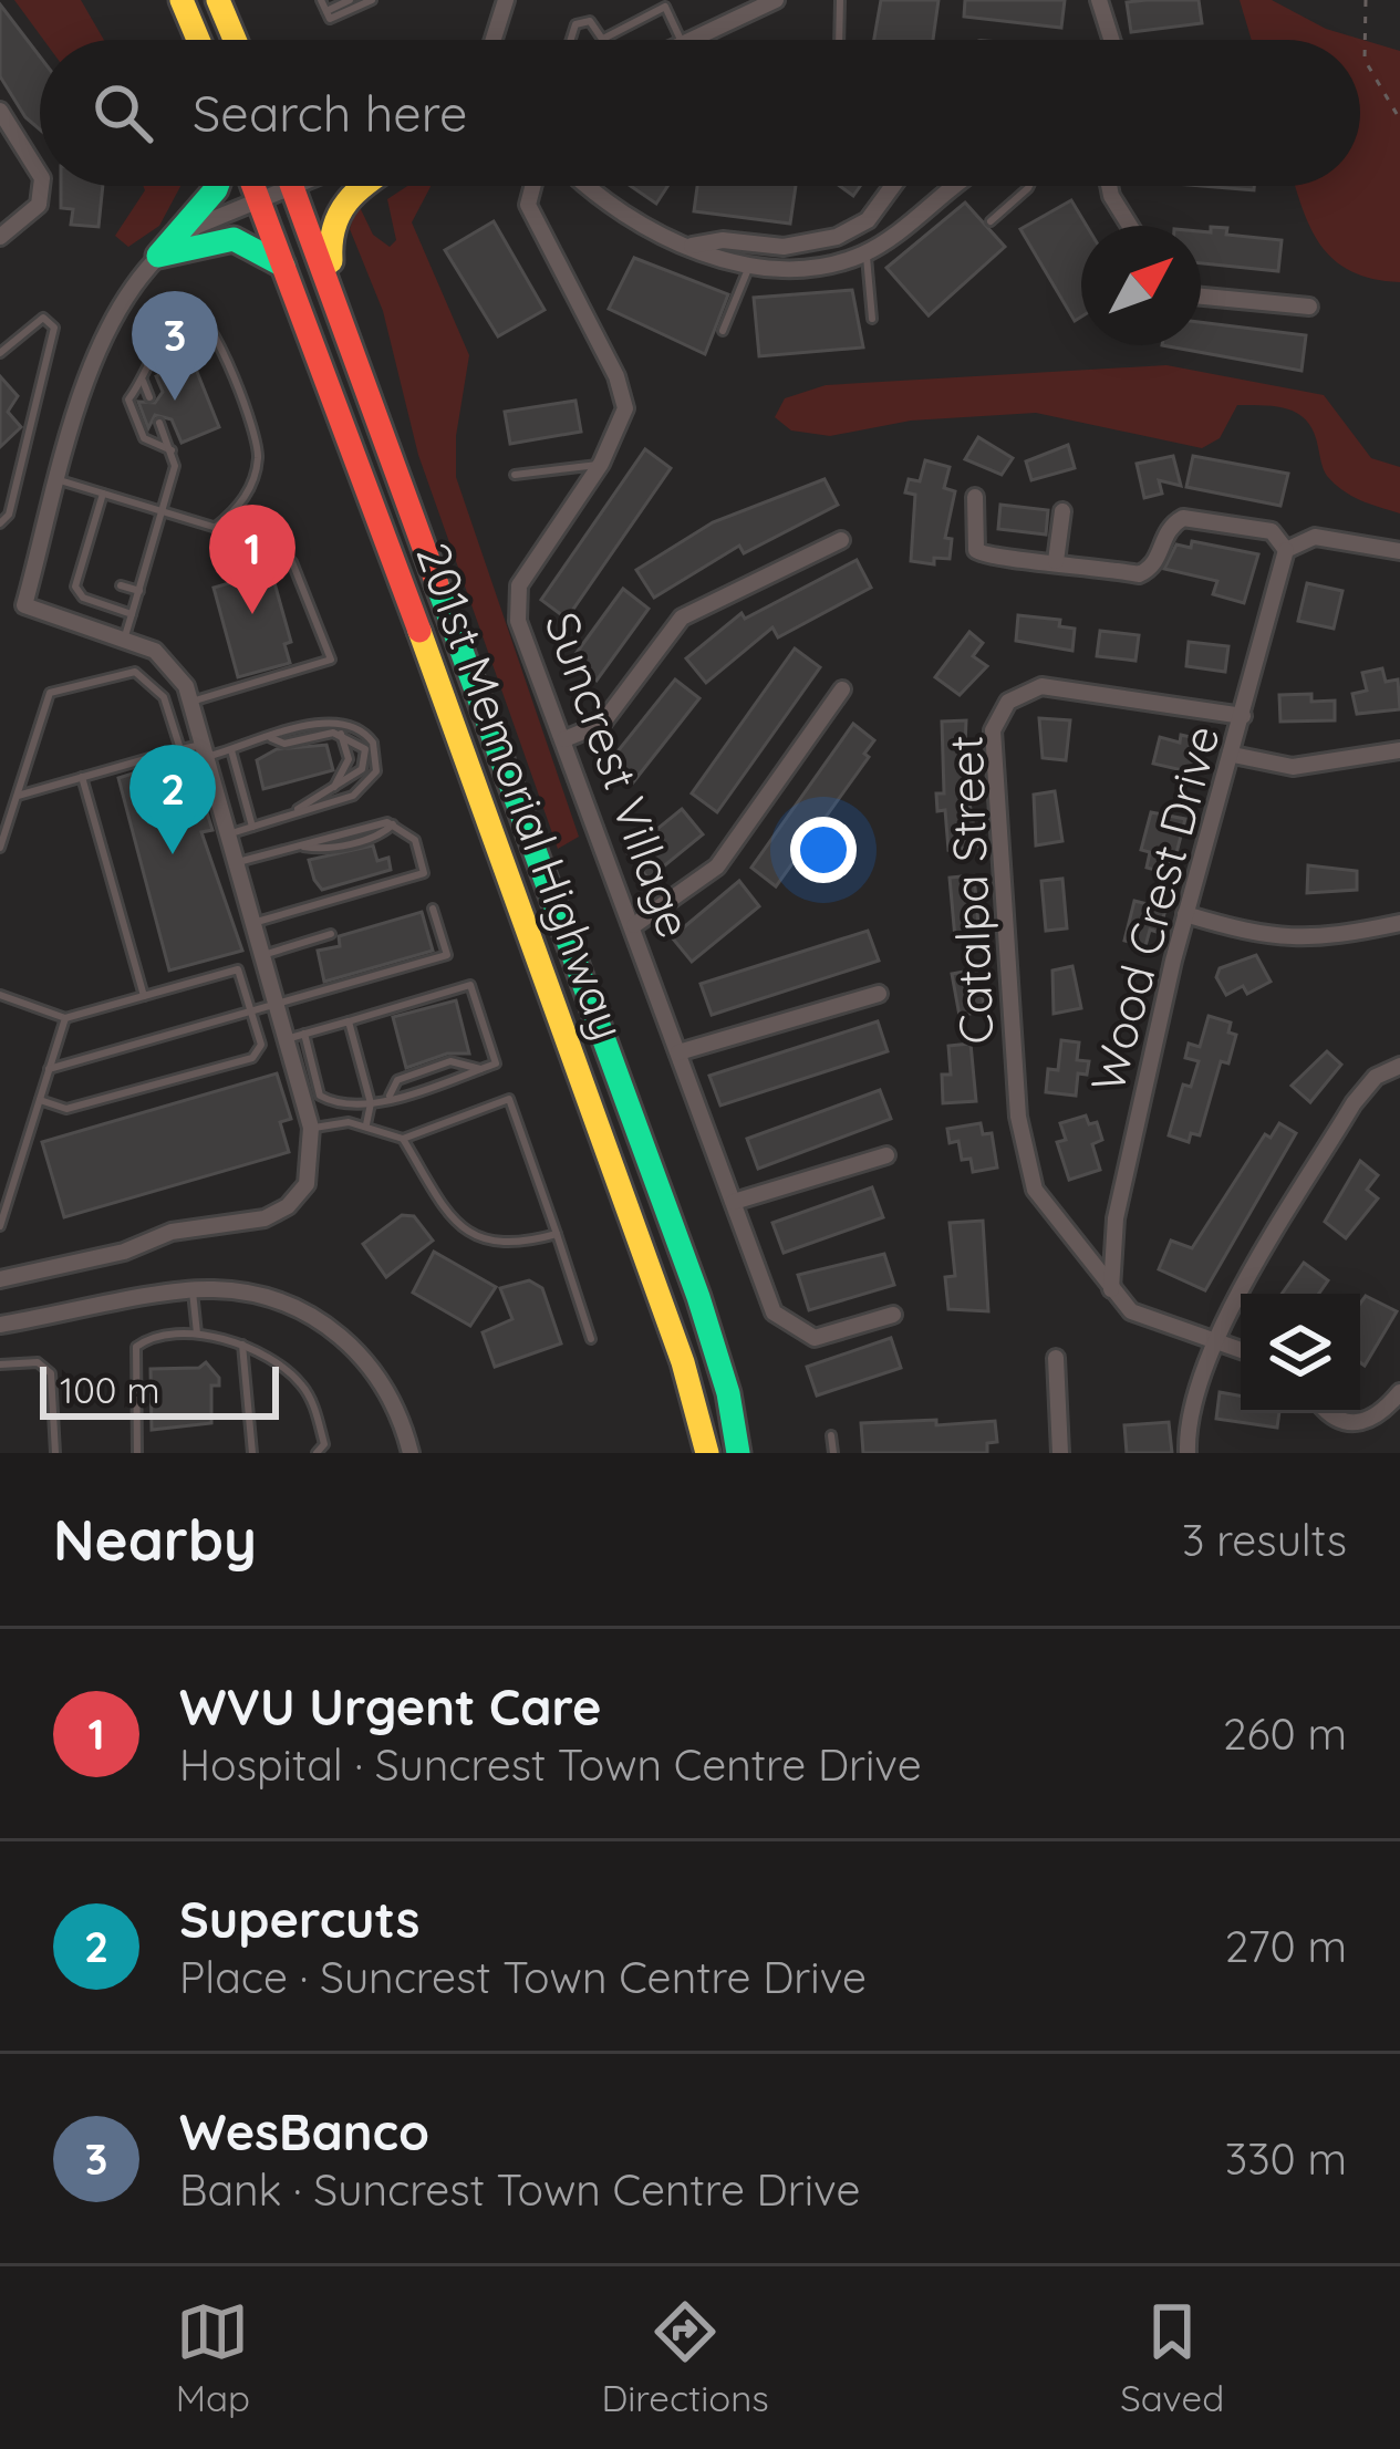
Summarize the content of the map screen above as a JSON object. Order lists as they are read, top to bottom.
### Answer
{
  "streets": {
    "main road": ["201st Memorial Highway"],
    "street": ["Suncrest Village", "Catalpa Street", "Wood Crest Drive"]
  },
  "crossings": [
    ["Catalpa Street", "Wood Crest Drive"]
  ],
  "scale_bar": "100 m",
  "north": "top right",
  "page": {
    "search": "Search here",
    "pins": ["3", "1", "2"],
    "scale": "100 m",
    "heading": ["Nearby", "3 results"],
    "list": [
      {
        "mark": "1",
        "name": "WVU Urgent Care",
        "note": "Hospital · Suncrest Town Centre Drive",
        "value": "260 m"
      },
      {
        "mark": "2",
        "name": "Supercuts",
        "note": "Place · Suncrest Town Centre Drive",
        "value": "270 m"
      },
      {
        "mark": "3",
        "name": "WesBanco",
        "note": "Bank · Suncrest Town Centre Drive",
        "value": "330 m"
      }
    ],
    "nav": ["Map", "Directions", "Saved"]
  }
}
